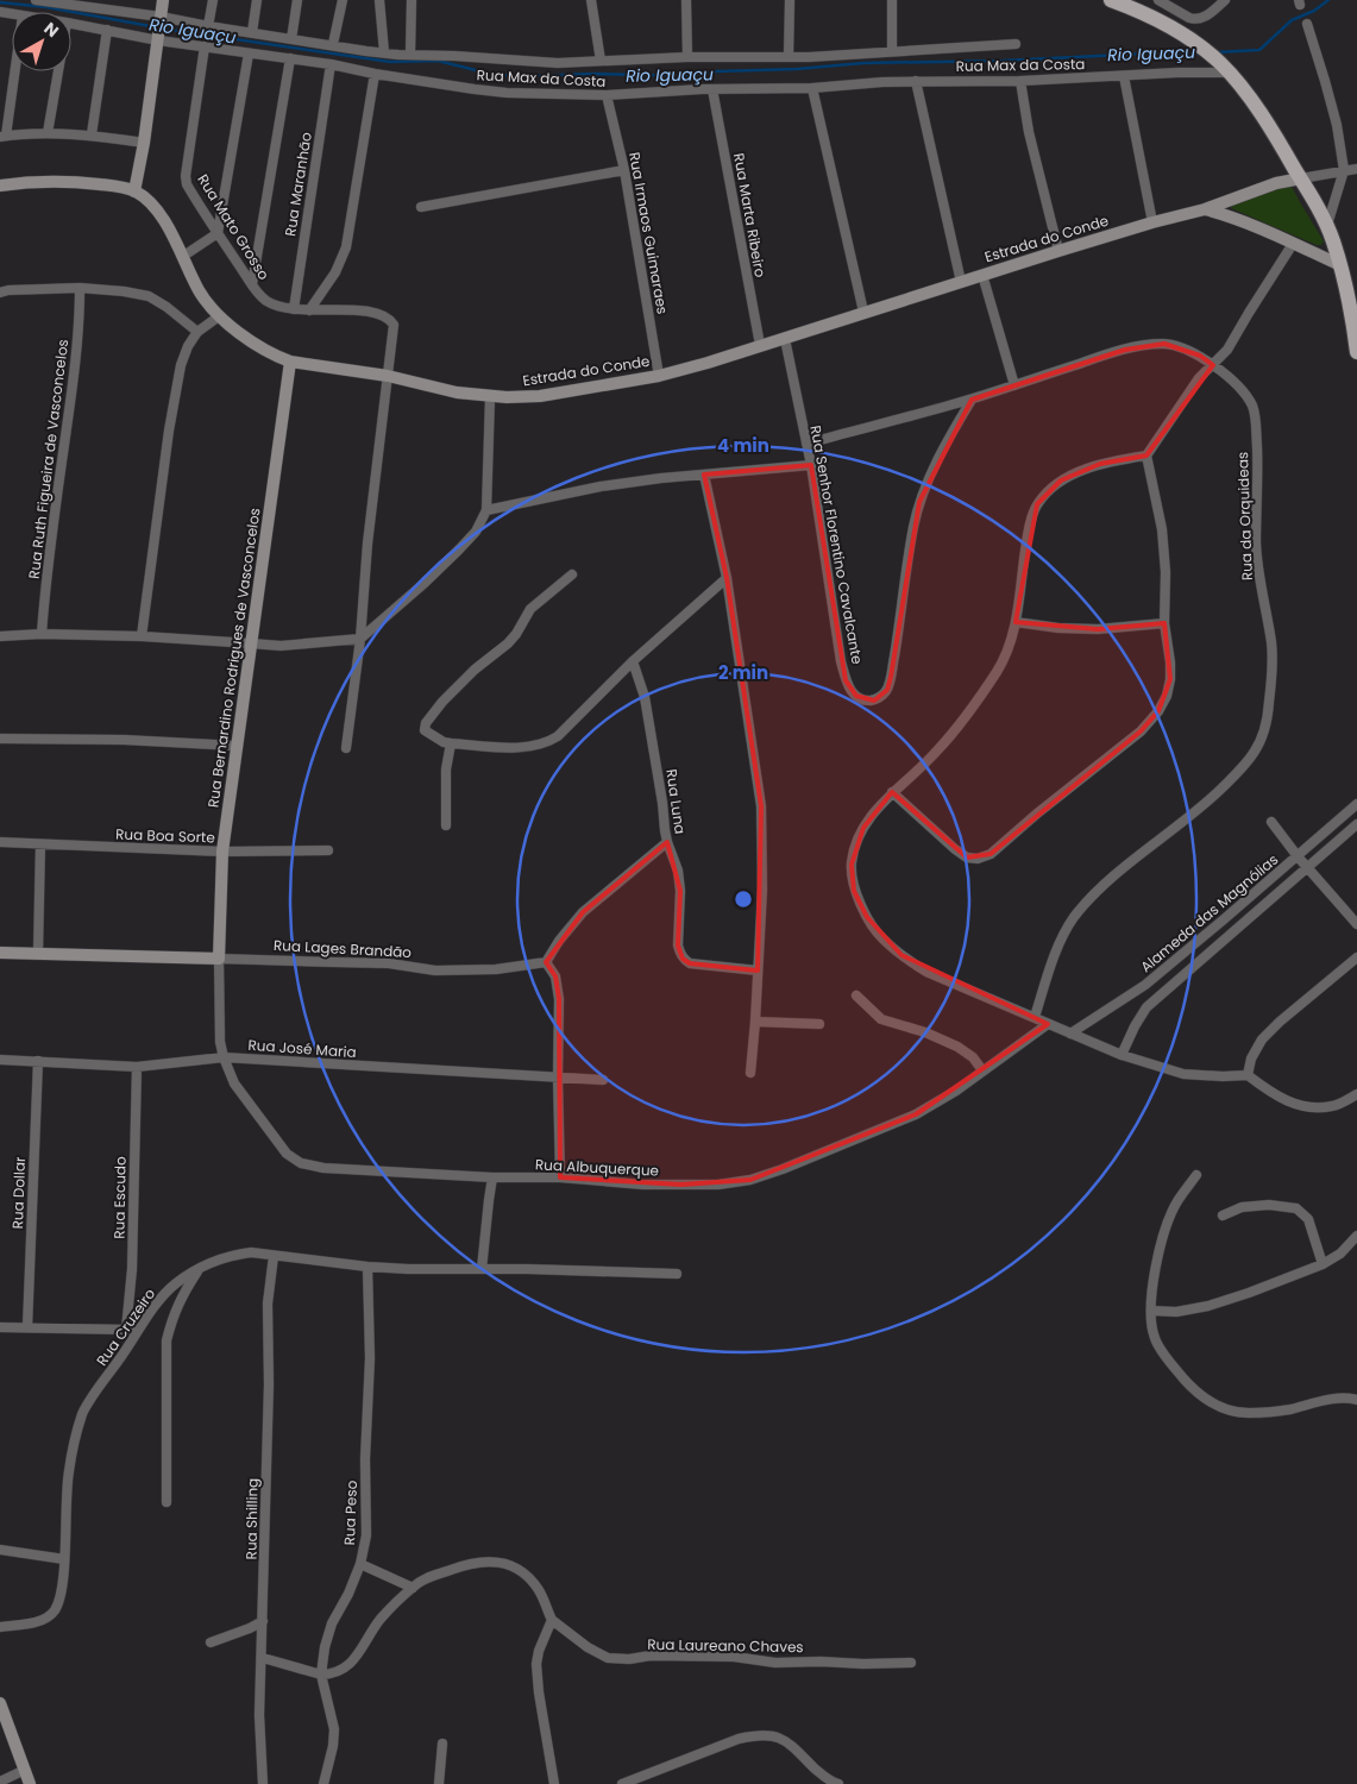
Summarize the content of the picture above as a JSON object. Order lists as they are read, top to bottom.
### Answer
{
  "streets": {
    "street": [
      "Rua Max da Costa",
      "Rua Maranhão",
      "Rua Marta Ribeiro",
      "Rua Mato Grosso",
      "Rua Irmaos Guimaraes",
      "Estrada do Conde",
      "Rua Ruth Figueira de Vasconcelos",
      "Rua da Orquideas",
      "Rua Senhor Florentino Cavalcante",
      "Rua Bernardino Rodrigues de Vasconcelos",
      "Rua Luna",
      "Rua Boa Sorte",
      "Alameda das Magnólias",
      "Rua Lages Brandão",
      "Rua José Maria",
      "Rua Albuquerque",
      "Rua Dollar",
      "Rua Escudo",
      "Rua Cruzeiro",
      "Rua Peso",
      "Rua Shilling",
      "Rua Laureano Chaves"
    ]
  },
  "crossings": [
    ["Rua Max da Costa", "Rua Maranhão"],
    ["Rua Max da Costa", "Rua Marta Ribeiro"],
    ["Rua Max da Costa", "Rua Mato Grosso"],
    ["Rua Max da Costa", "Rua Irmaos Guimaraes"],
    ["Rua Maranhão", "Rua Mato Grosso"],
    ["Rua Marta Ribeiro", "Estrada do Conde"],
    ["Rua Mato Grosso", "Estrada do Conde"],
    ["Rua Irmaos Guimaraes", "Estrada do Conde"],
    ["Estrada do Conde", "Rua Senhor Florentino Cavalcante"],
    ["Estrada do Conde", "Rua Bernardino Rodrigues de Vasconcelos"],
    ["Rua da Orquideas", "Rua Senhor Florentino Cavalcante"],
    ["Rua Bernardino Rodrigues de Vasconcelos", "Rua Boa Sorte"],
    ["Rua Bernardino Rodrigues de Vasconcelos", "Rua Lages Brandão"],
    ["Rua Bernardino Rodrigues de Vasconcelos", "Rua Albuquerque"],
    ["Rua Lages Brandão", "Rua Albuquerque"],
    ["Rua José Maria", "Rua Albuquerque"],
    ["Rua José Maria", "Rua Dollar"],
    ["Rua José Maria", "Rua Escudo"],
    ["Rua Cruzeiro", "Rua Peso"],
    ["Rua Cruzeiro", "Rua Shilling"]
  ],
  "water": ["Rio Iguaçu"],
  "north": "top right",
  "rings": ["4 min", "2 min"]
}
